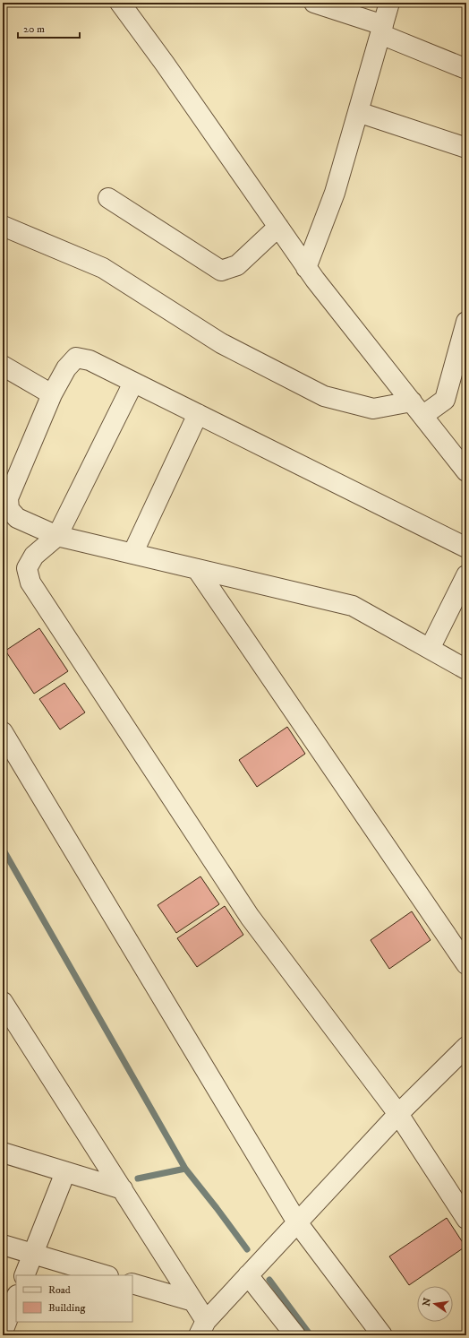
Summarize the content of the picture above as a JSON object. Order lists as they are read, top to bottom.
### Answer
{
  "legend": ["Road", "Building"],
  "scale_bar": "20 m",
  "north": "left"
}
